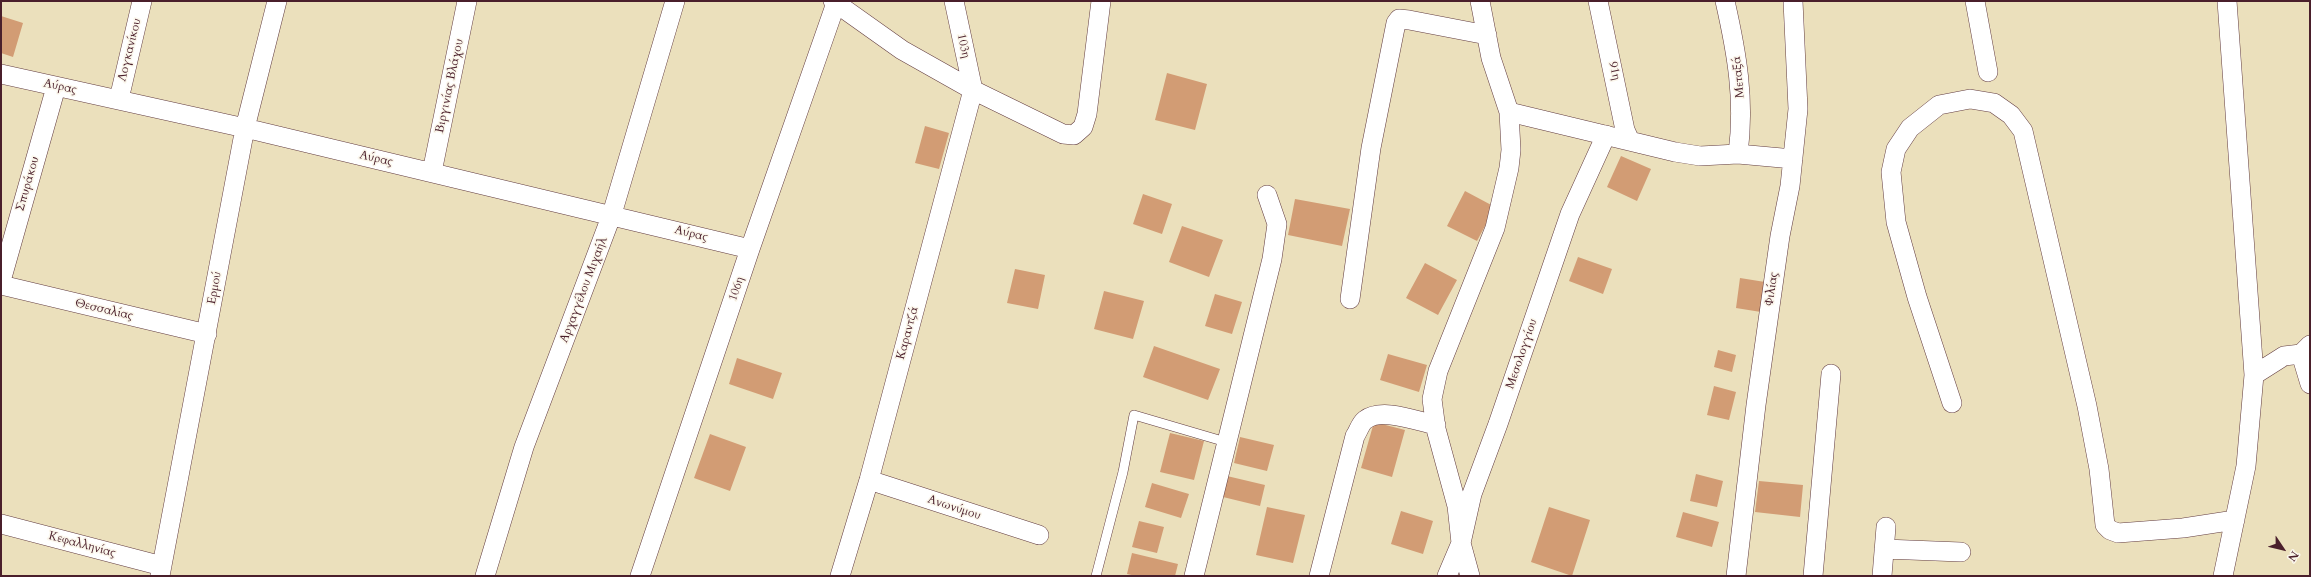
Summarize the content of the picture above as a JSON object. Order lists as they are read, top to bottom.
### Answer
{
  "streets": {
    "street": [
      "103η",
      "Λογκανίκου",
      "91η",
      "Μεταξά",
      "Βιργινίας Βλάχου",
      "Αύρας",
      "Σπυράκου",
      "Ερμού",
      "106η",
      "Φιλίας",
      "Αρχαγγέλου Μιχαήλ",
      "Θεσσαλίας",
      "Καραντζά",
      "Μεσολογγίου",
      "Ανωνύμου",
      "Κεφαλληνίας"
    ]
  },
  "crossings": [
    ["103η", "Καραντζά"],
    ["Λογκανίκου", "Αύρας"],
    ["Βιργινίας Βλάχου", "Αύρας"],
    ["Αύρας", "Σπυράκου"],
    ["Αύρας", "Ερμού"],
    ["Αύρας", "106η"],
    ["Αύρας", "Αρχαγγέλου Μιχαήλ"],
    ["Ερμού", "Θεσσαλίας"],
    ["Ερμού", "Κεφαλληνίας"],
    ["Καραντζά", "Ανωνύμου"]
  ],
  "north": "bottom right"
}
